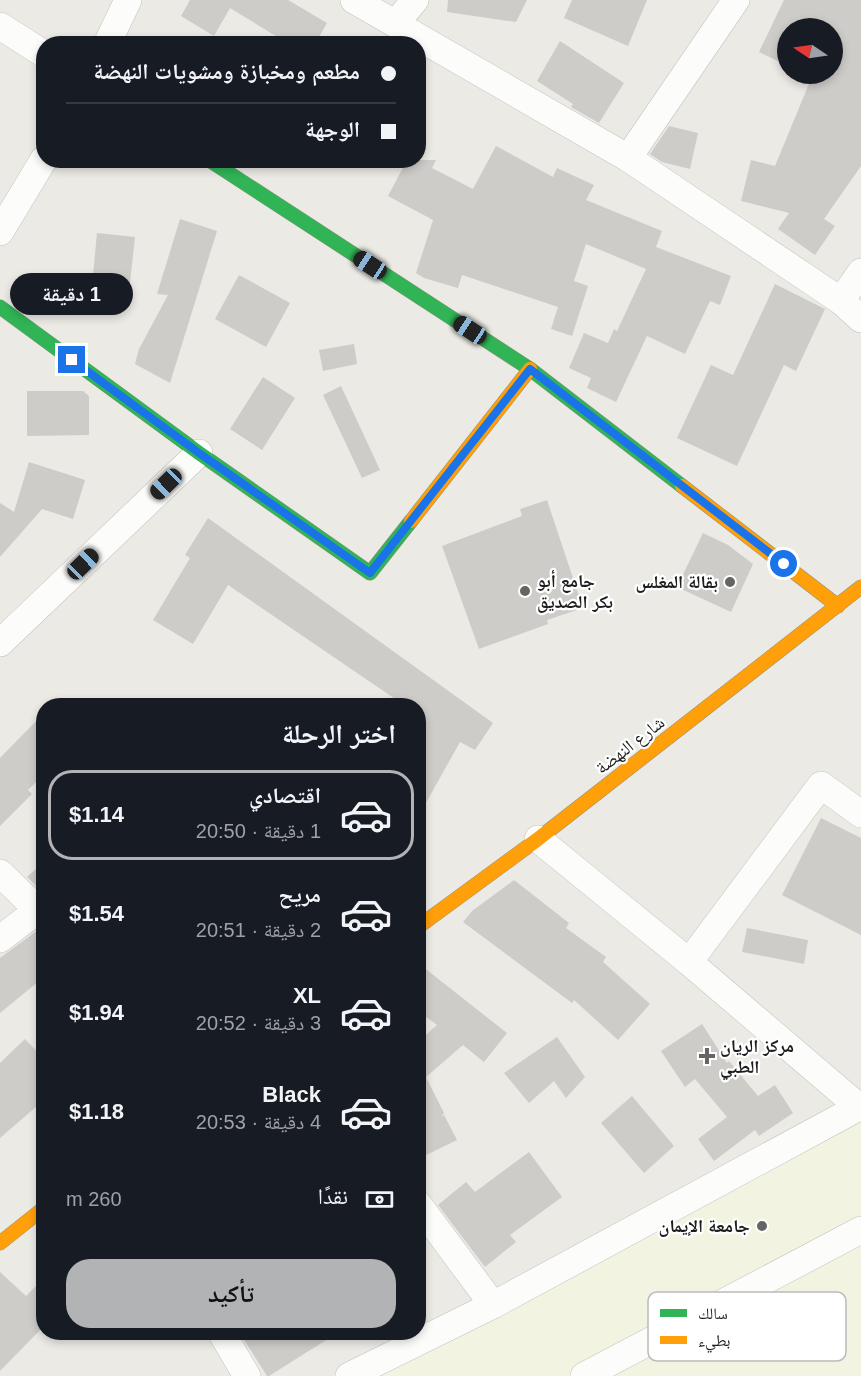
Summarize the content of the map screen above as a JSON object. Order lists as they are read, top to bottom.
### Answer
{
  "streets": {
    "street": ["شارع النهضة"]
  },
  "places": {
    "other": ["بقالة المغلس", "جامع أبو بكر الصديق", "جامعة الإيمان"],
    "health": ["مركز الريان الطبي"]
  },
  "legend": ["سالك", "بطيء"],
  "north": "left",
  "page": {
    "banner": ["مطعم ومخبازة ومشويات النهضة", "الوجهة"],
    "bubble": "1 دقيقة",
    "heading": "اختر الرحلة",
    "list": [
      {
        "name": "اقتصادي",
        "note": "1 دقيقة · 20:50",
        "value": "$1.14"
      },
      {
        "name": "مريح",
        "note": "2 دقيقة · 20:51",
        "value": "$1.54"
      },
      {
        "name": "XL",
        "note": "3 دقيقة · 20:52",
        "value": "$1.94"
      },
      {
        "name": "Black",
        "note": "4 دقيقة · 20:53",
        "value": "$1.18"
      }
    ],
    "pay": ["نقدًا", "260 m"],
    "buttons": "تأكيد"
  }
}
